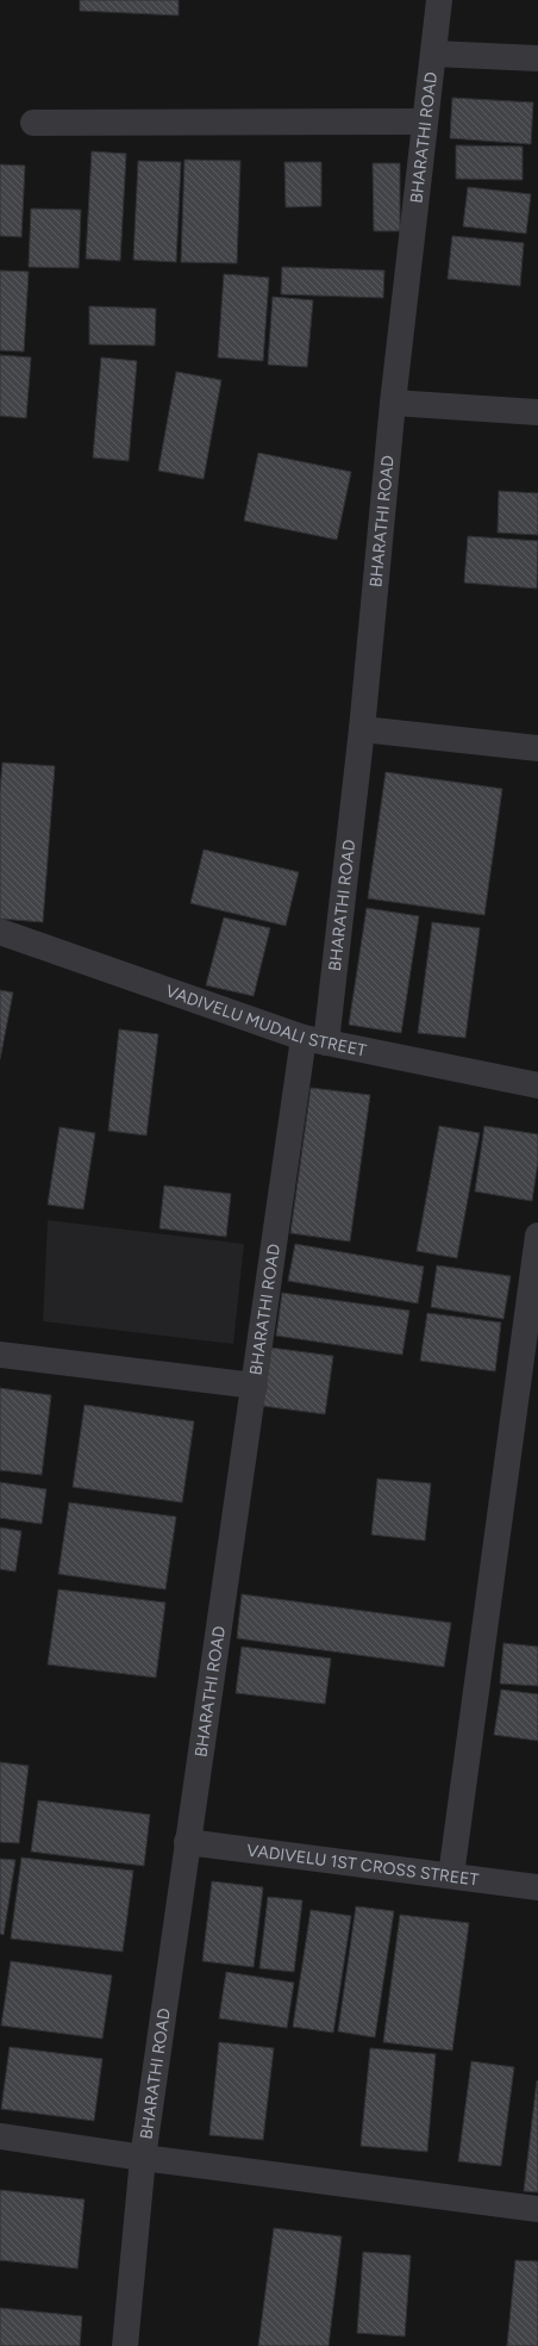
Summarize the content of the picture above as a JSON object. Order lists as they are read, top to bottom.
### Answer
{
  "streets": {
    "street": ["BHARATHI ROAD", "VADIVELU MUDALI STREET", "VADIVELU 1ST CROSS STREET"]
  },
  "crossings": [
    ["BHARATHI ROAD", "VADIVELU MUDALI STREET"],
    ["BHARATHI ROAD", "VADIVELU 1ST CROSS STREET"]
  ]
}
